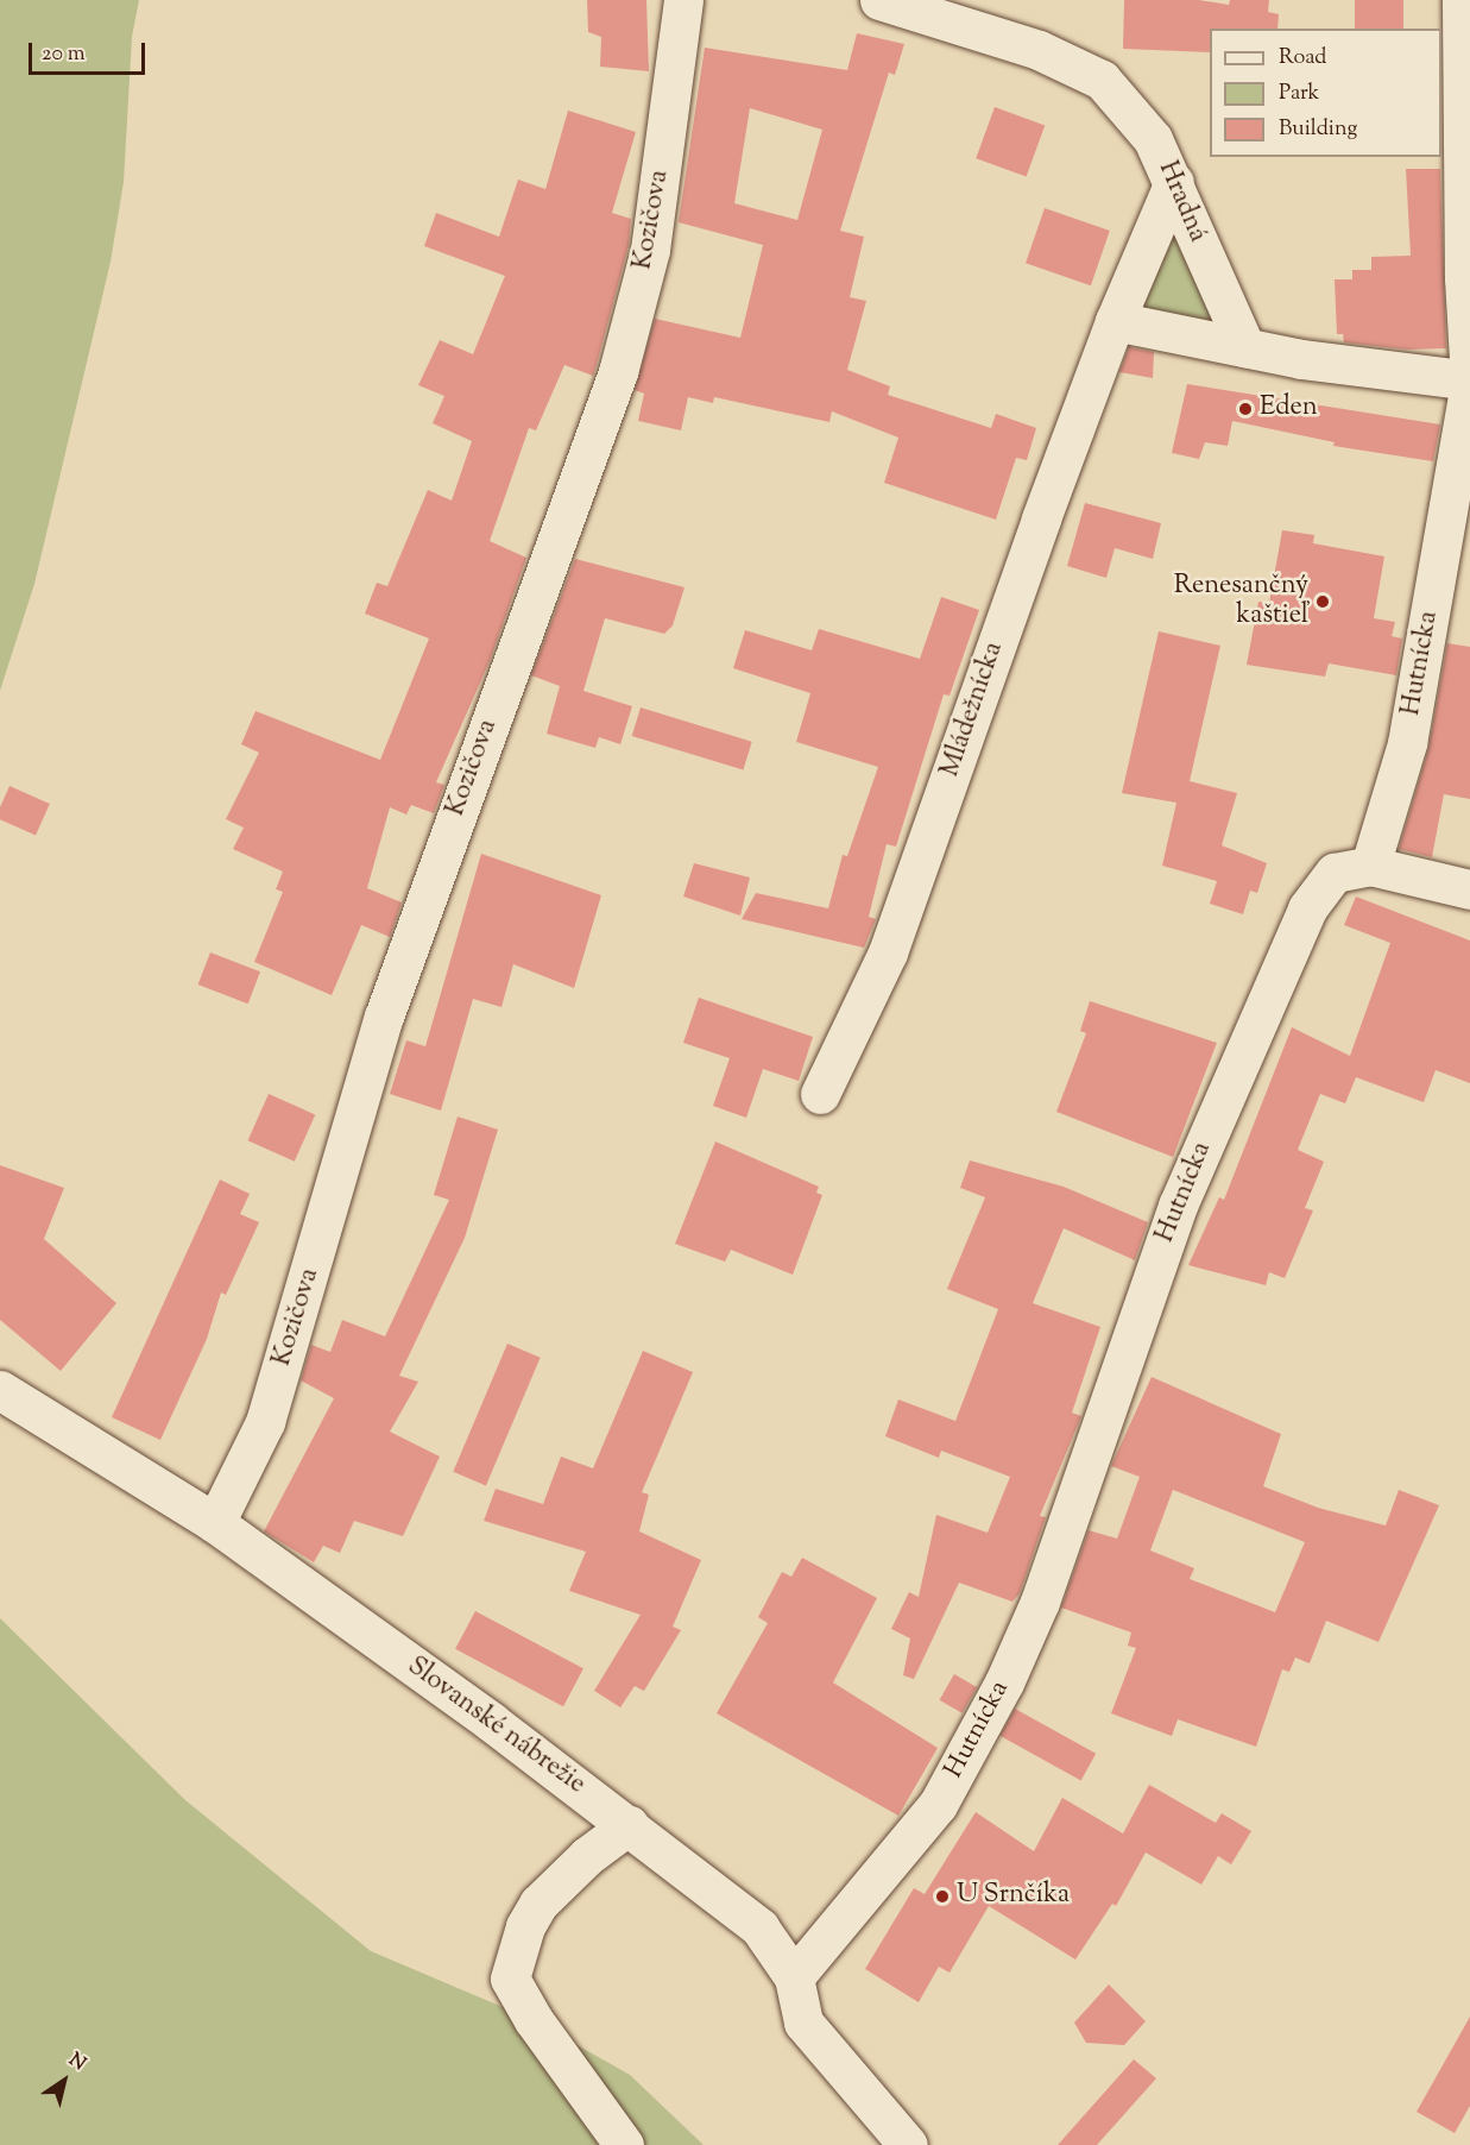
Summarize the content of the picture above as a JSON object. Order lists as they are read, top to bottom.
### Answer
{
  "streets": {
    "street": [
      "Hradná",
      "Kozičova",
      "Hutnícka",
      "Mládežnícka",
      "Slovanské nábrežie"
    ]
  },
  "crossings": [
    ["Hradná", "Mládežnícka"],
    ["Kozičova", "Slovanské nábrežie"],
    ["Hutnícka", "Slovanské nábrežie"]
  ],
  "places": ["Eden", "Renesančný kaštieľ", "U Srnčíka"],
  "legend": ["Road", "Park", "Building"],
  "scale_bar": "20 m",
  "north": "top right"
}
